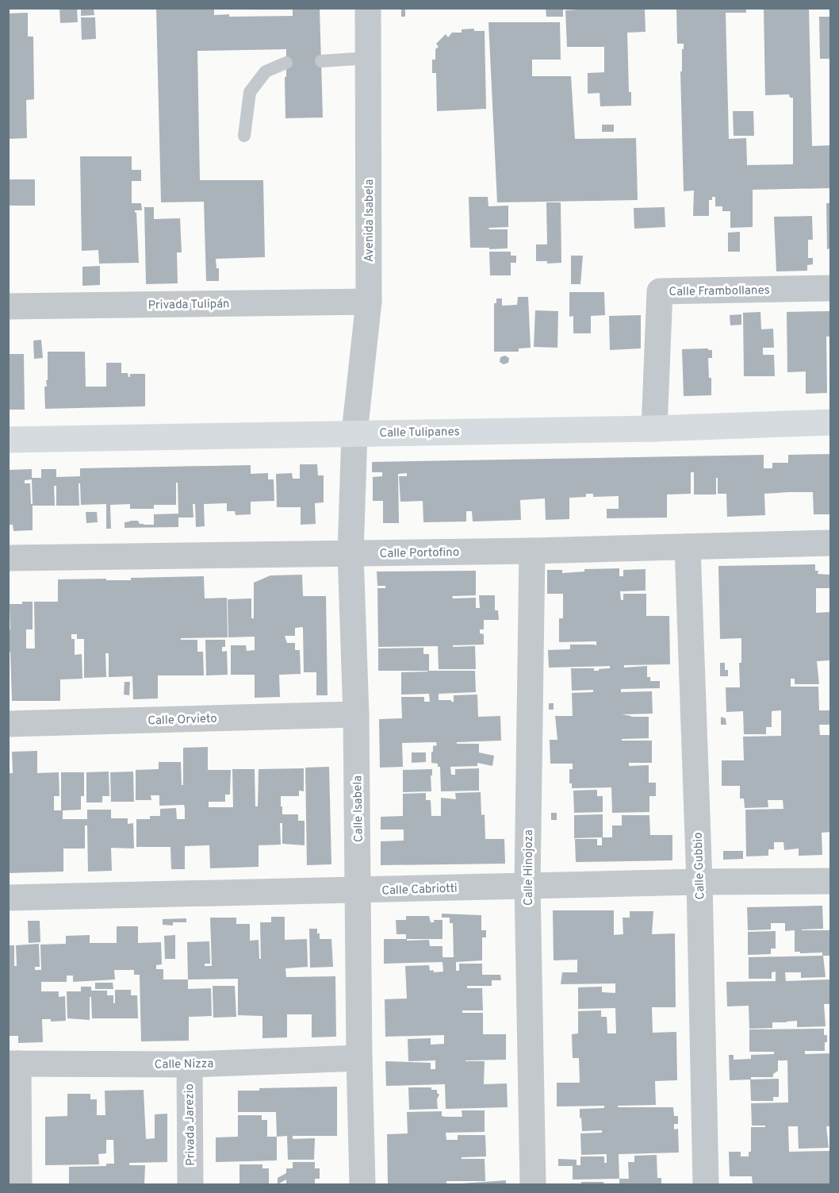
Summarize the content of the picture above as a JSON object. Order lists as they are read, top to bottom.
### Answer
{
  "streets": {
    "street": [
      "Avenida Isabela",
      "Calle Frambollanes",
      "Privada Tulipán",
      "Calle Tulipanes",
      "Calle Portofino",
      "Calle Orvieto",
      "Calle Isabela",
      "Calle Gubbio",
      "Calle Hinojoza",
      "Calle Cabriotti",
      "Calle Nizza",
      "Privada Jarezio"
    ]
  },
  "crossings": [
    ["Avenida Isabela", "Privada Tulipán"],
    ["Avenida Isabela", "Calle Tulipanes"],
    ["Avenida Isabela", "Calle Isabela"],
    ["Calle Frambollanes", "Calle Tulipanes"],
    ["Calle Tulipanes", "Calle Isabela"],
    ["Calle Portofino", "Calle Isabela"],
    ["Calle Portofino", "Calle Gubbio"],
    ["Calle Portofino", "Calle Hinojoza"],
    ["Calle Orvieto", "Calle Isabela"],
    ["Calle Isabela", "Calle Cabriotti"],
    ["Calle Isabela", "Calle Nizza"],
    ["Calle Gubbio", "Calle Cabriotti"],
    ["Calle Hinojoza", "Calle Cabriotti"],
    ["Calle Nizza", "Privada Jarezio"]
  ]
}
